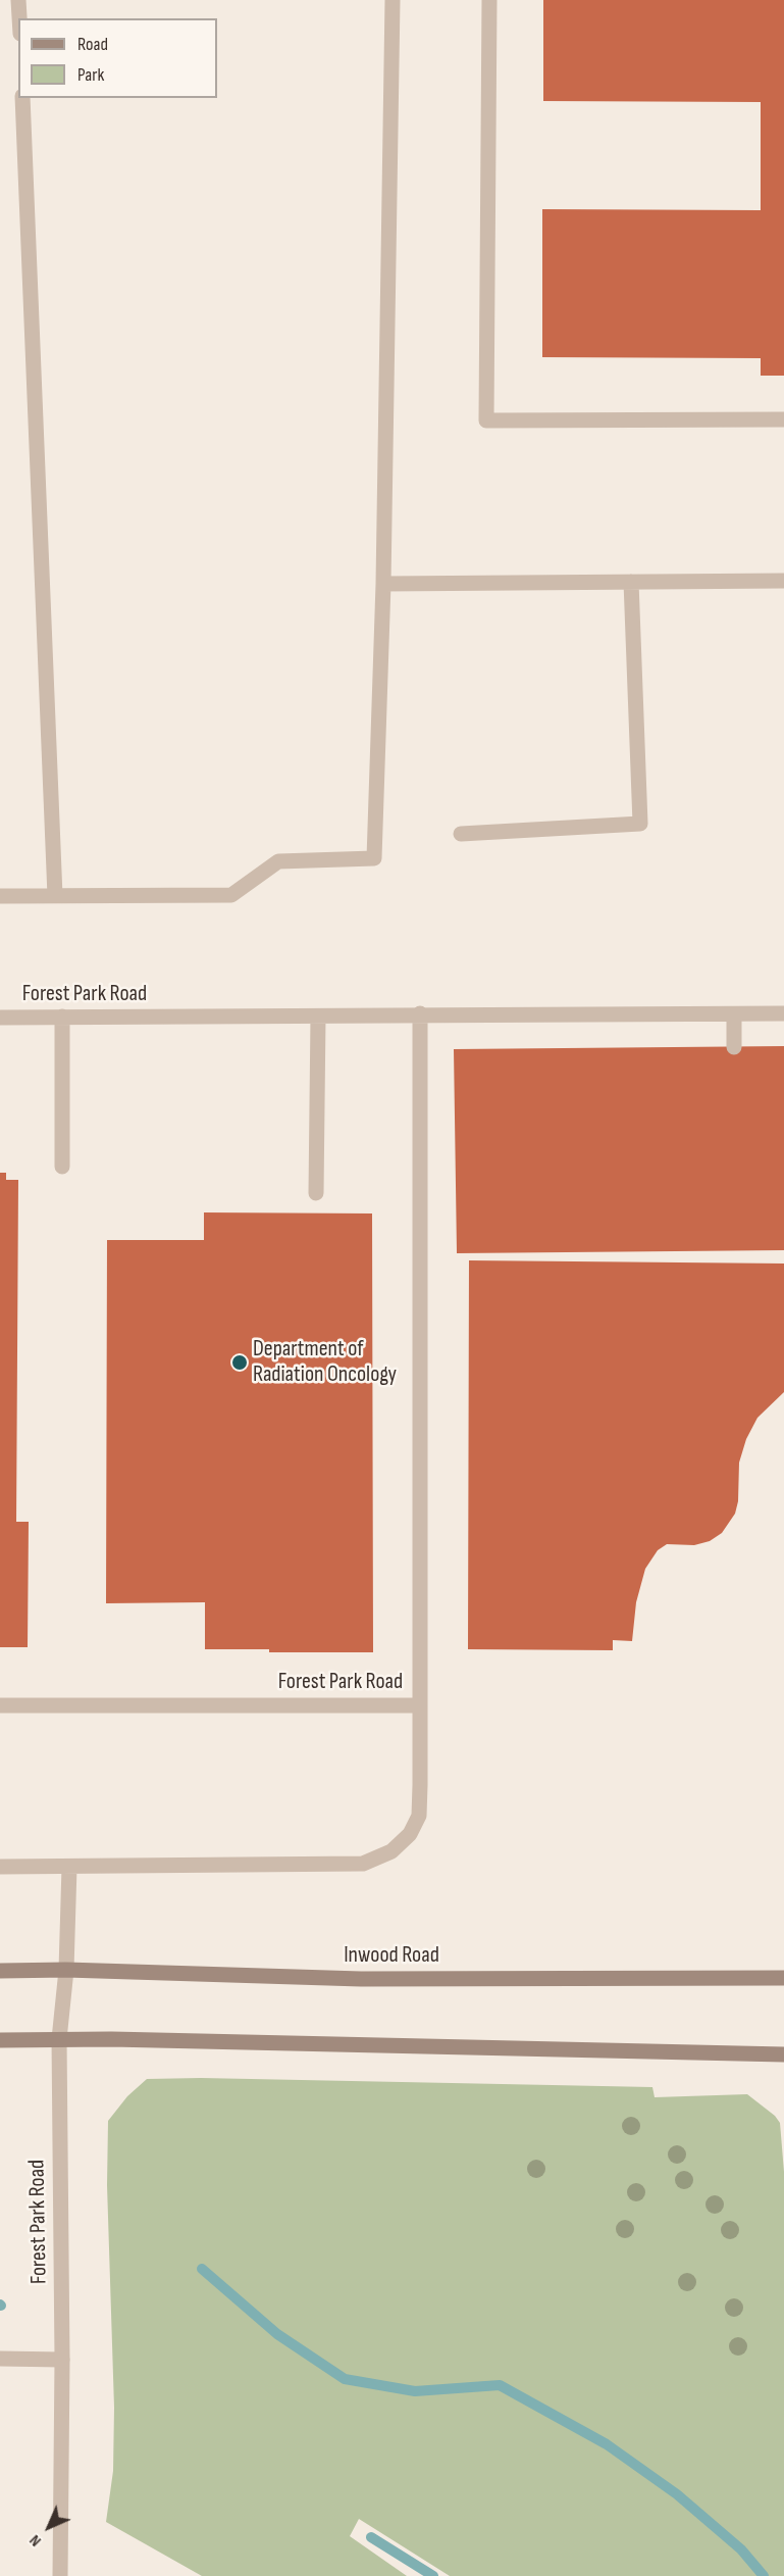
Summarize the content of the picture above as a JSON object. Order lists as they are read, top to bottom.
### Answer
{
  "streets": {
    "main road": ["Inwood Road"],
    "street": ["Forest Park Road"]
  },
  "crossings": [
    ["Forest Park Road", "Inwood Road"]
  ],
  "places": ["Department of Radiation Oncology"],
  "legend": ["Road", "Park"],
  "north": "bottom left"
}
